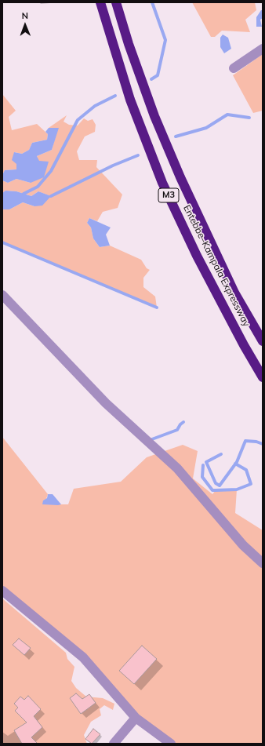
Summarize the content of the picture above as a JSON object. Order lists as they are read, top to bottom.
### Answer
{
  "streets": {
    "highway": ["M3", "Entebbe–Kampala Expressway"]
  },
  "north": "top"
}
